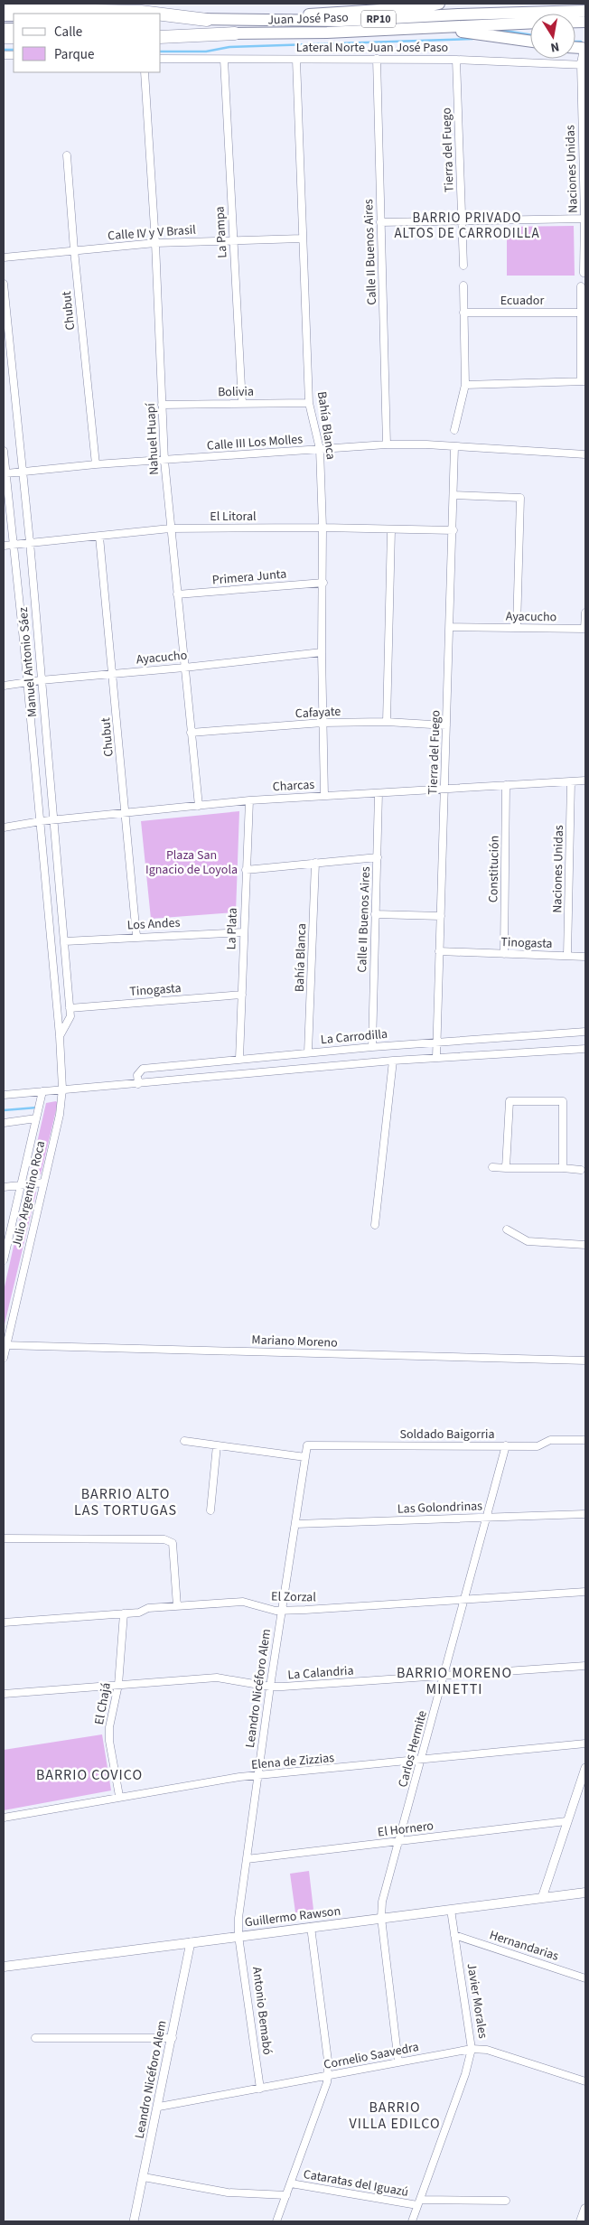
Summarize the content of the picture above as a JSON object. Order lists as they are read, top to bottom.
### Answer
{
  "streets": {
    "highway": ["Juan José Paso", "RP10"],
    "main road": ["Guillermo Rawson"],
    "street": [
      "Lateral Norte Juan José Paso",
      "Tierra del Fuego",
      "Naciones Unidas",
      "La Pampa",
      "Calle IV y V Brasil",
      "Calle II Buenos Aires",
      "Ecuador",
      "Chubut",
      "Bolivia",
      "Bahía Blanca",
      "Nahuel Huapí",
      "Calle III Los Molles",
      "El Litoral",
      "Primera Junta",
      "Ayacucho",
      "Manuel Antonio Sáez",
      "Cafayate",
      "Charcas",
      "Constitución",
      "Los Andes",
      "La Plata",
      "Tinogasta",
      "La Carrodilla",
      "Julio Argentino Roca",
      "Mariano Moreno",
      "Soldado Baigorria",
      "Las Golondrinas",
      "El Zorzal",
      "La Calandria",
      "Leandro Nicéforo Alem",
      "El Chajá",
      "Carlos Hermite",
      "Elena de Zizzias",
      "El Hornero",
      "Hernandarias",
      "Javier Morales",
      "Antonio Bemabó",
      "Cornelio Saavedra",
      "Cataratas del Iguazú"
    ]
  },
  "crossings": [
    ["Lateral Norte Juan José Paso", "Tierra del Fuego"],
    ["Lateral Norte Juan José Paso", "Naciones Unidas"],
    ["Lateral Norte Juan José Paso", "La Pampa"],
    ["Lateral Norte Juan José Paso", "Calle II Buenos Aires"],
    ["Lateral Norte Juan José Paso", "Bahía Blanca"],
    ["Tierra del Fuego", "Calle III Los Molles"],
    ["Tierra del Fuego", "El Litoral"],
    ["Tierra del Fuego", "Ayacucho"],
    ["Tierra del Fuego", "Cafayate"],
    ["Tierra del Fuego", "Charcas"],
    ["Tierra del Fuego", "Tinogasta"],
    ["Tierra del Fuego", "La Carrodilla"],
    ["Naciones Unidas", "Charcas"],
    ["Naciones Unidas", "Tinogasta"],
    ["La Pampa", "Calle IV y V Brasil"],
    ["La Pampa", "Bolivia"],
    ["Calle IV y V Brasil", "Chubut"],
    ["Calle IV y V Brasil", "Bahía Blanca"],
    ["Calle IV y V Brasil", "Nahuel Huapí"],
    ["Calle II Buenos Aires", "Calle III Los Molles"],
    ["Calle II Buenos Aires", "Charcas"],
    ["Calle II Buenos Aires", "La Carrodilla"],
    ["Chubut", "Calle III Los Molles"],
    ["Chubut", "El Litoral"],
    ["Chubut", "Ayacucho"],
    ["Chubut", "Charcas"],
    ["Chubut", "Los Andes"],
    ["Bolivia", "Bahía Blanca"],
    ["Bolivia", "Nahuel Huapí"],
    ["Bahía Blanca", "Calle III Los Molles"],
    ["Bahía Blanca", "El Litoral"],
    ["Bahía Blanca", "Primera Junta"],
    ["Bahía Blanca", "Ayacucho"],
    ["Bahía Blanca", "Cafayate"],
    ["Bahía Blanca", "Charcas"],
    ["Bahía Blanca", "La Carrodilla"],
    ["Nahuel Huapí", "Calle III Los Molles"],
    ["Nahuel Huapí", "El Litoral"],
    ["Nahuel Huapí", "Primera Junta"],
    ["Nahuel Huapí", "Ayacucho"],
    ["Nahuel Huapí", "Cafayate"],
    ["Nahuel Huapí", "Charcas"],
    ["Calle III Los Molles", "Manuel Antonio Sáez"],
    ["El Litoral", "Manuel Antonio Sáez"],
    ["Ayacucho", "Manuel Antonio Sáez"],
    ["Manuel Antonio Sáez", "Charcas"],
    ["Manuel Antonio Sáez", "Los Andes"],
    ["Manuel Antonio Sáez", "Tinogasta"],
    ["Manuel Antonio Sáez", "Julio Argentino Roca"],
    ["Charcas", "Constitución"],
    ["Charcas", "La Plata"],
    ["Constitución", "Tinogasta"],
    ["Los Andes", "La Plata"],
    ["La Plata", "Tinogasta"],
    ["La Plata", "La Carrodilla"],
    ["Julio Argentino Roca", "Mariano Moreno"],
    ["Soldado Baigorria", "Leandro Nicéforo Alem"],
    ["Soldado Baigorria", "Carlos Hermite"],
    ["Las Golondrinas", "Leandro Nicéforo Alem"],
    ["Las Golondrinas", "Carlos Hermite"],
    ["El Zorzal", "Leandro Nicéforo Alem"],
    ["El Zorzal", "El Chajá"],
    ["El Zorzal", "Carlos Hermite"],
    ["La Calandria", "Leandro Nicéforo Alem"],
    ["La Calandria", "El Chajá"],
    ["La Calandria", "Carlos Hermite"],
    ["Leandro Nicéforo Alem", "Elena de Zizzias"],
    ["Leandro Nicéforo Alem", "El Hornero"],
    ["Leandro Nicéforo Alem", "Guillermo Rawson"],
    ["Leandro Nicéforo Alem", "Antonio Bemabó"],
    ["Leandro Nicéforo Alem", "Cornelio Saavedra"],
    ["El Chajá", "Elena de Zizzias"],
    ["Carlos Hermite", "Elena de Zizzias"],
    ["Carlos Hermite", "El Hornero"],
    ["Carlos Hermite", "Guillermo Rawson"],
    ["Carlos Hermite", "Cornelio Saavedra"],
    ["Guillermo Rawson", "Javier Morales"],
    ["Guillermo Rawson", "Antonio Bemabó"],
    ["Hernandarias", "Javier Morales"],
    ["Javier Morales", "Cornelio Saavedra"],
    ["Javier Morales", "Cataratas del Iguazú"],
    ["Antonio Bemabó", "Cornelio Saavedra"]
  ],
  "districts": [
    "BARRIO PRIVADO ALTOS DE CARRODILLA",
    "BARRIO ALTO LAS TORTUGAS",
    "BARRIO MORENO MINETTI",
    "BARRIO COVICO",
    "BARRIO VILLA EDILCO"
  ],
  "parks": ["Plaza San Ignacio de Loyola"],
  "legend": ["Calle", "Parque"],
  "north": "bottom"
}
